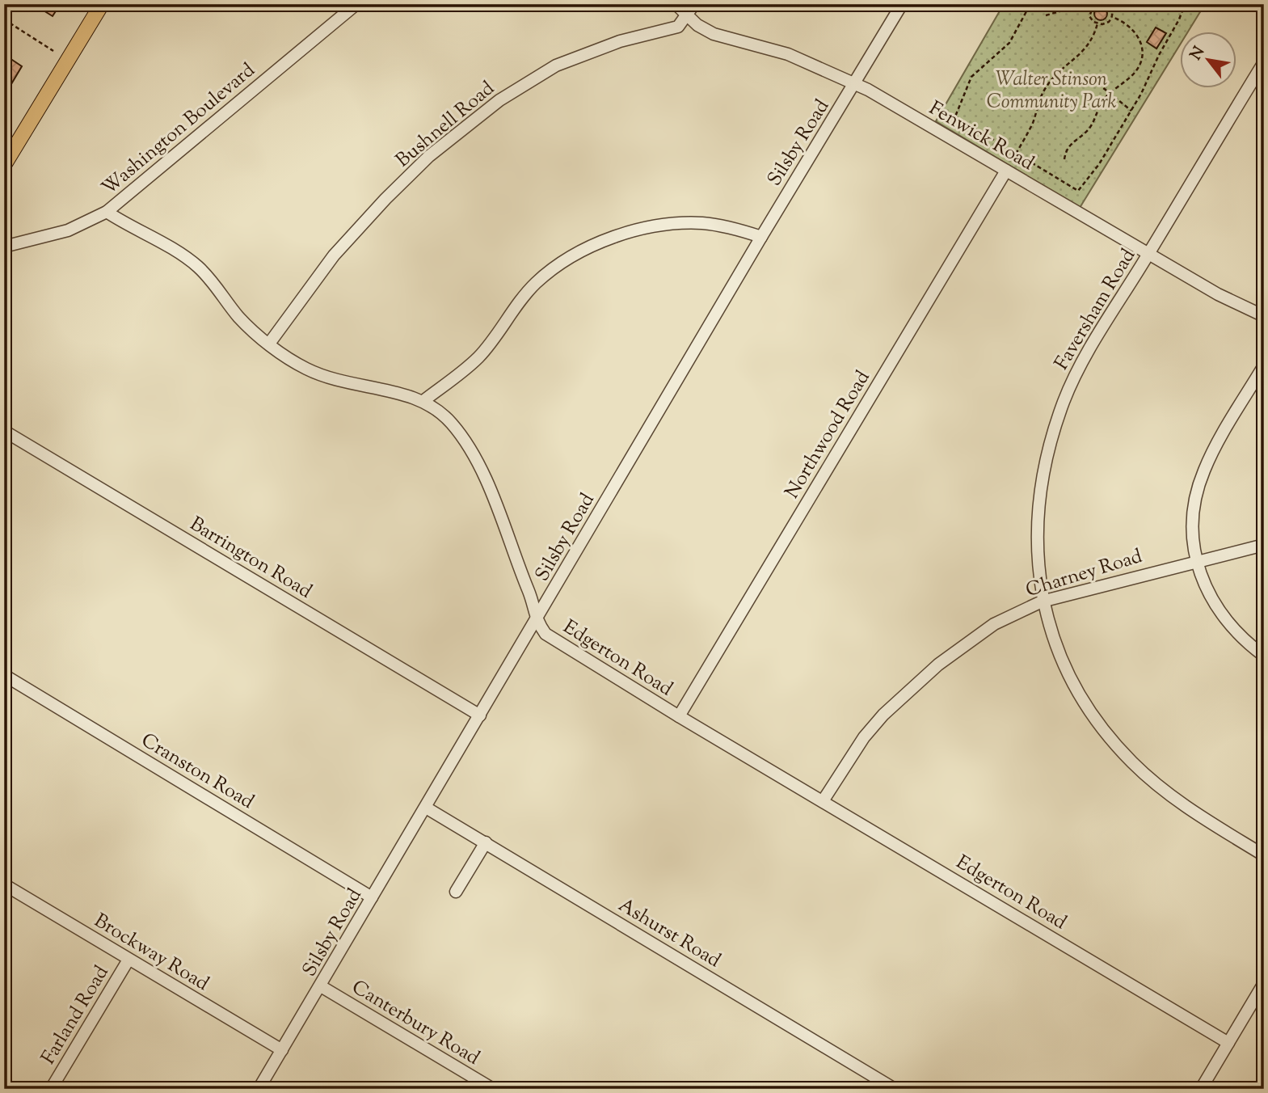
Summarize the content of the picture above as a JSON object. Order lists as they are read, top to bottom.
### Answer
{
  "streets": {
    "street": [
      "Bushnell Road",
      "Washington Boulevard",
      "Fenwick Road",
      "Silsby Road",
      "Faversham Road",
      "Northwood Road",
      "Barrington Road",
      "Charney Road",
      "Edgerton Road",
      "Cranston Road",
      "Ashurst Road",
      "Brockway Road",
      "Farland Road",
      "Canterbury Road"
    ]
  },
  "crossings": [
    ["Bushnell Road", "Fenwick Road"],
    ["Bushnell Road", "Edgerton Road"],
    ["Washington Boulevard", "Edgerton Road"],
    ["Fenwick Road", "Silsby Road"],
    ["Fenwick Road", "Faversham Road"],
    ["Fenwick Road", "Northwood Road"],
    ["Silsby Road", "Barrington Road"],
    ["Silsby Road", "Edgerton Road"],
    ["Silsby Road", "Cranston Road"],
    ["Silsby Road", "Ashurst Road"],
    ["Silsby Road", "Brockway Road"],
    ["Silsby Road", "Canterbury Road"],
    ["Faversham Road", "Charney Road"],
    ["Northwood Road", "Edgerton Road"],
    ["Charney Road", "Edgerton Road"],
    ["Brockway Road", "Farland Road"]
  ],
  "parks": ["Walter Stinson Community Park"],
  "north": "top left"
}
